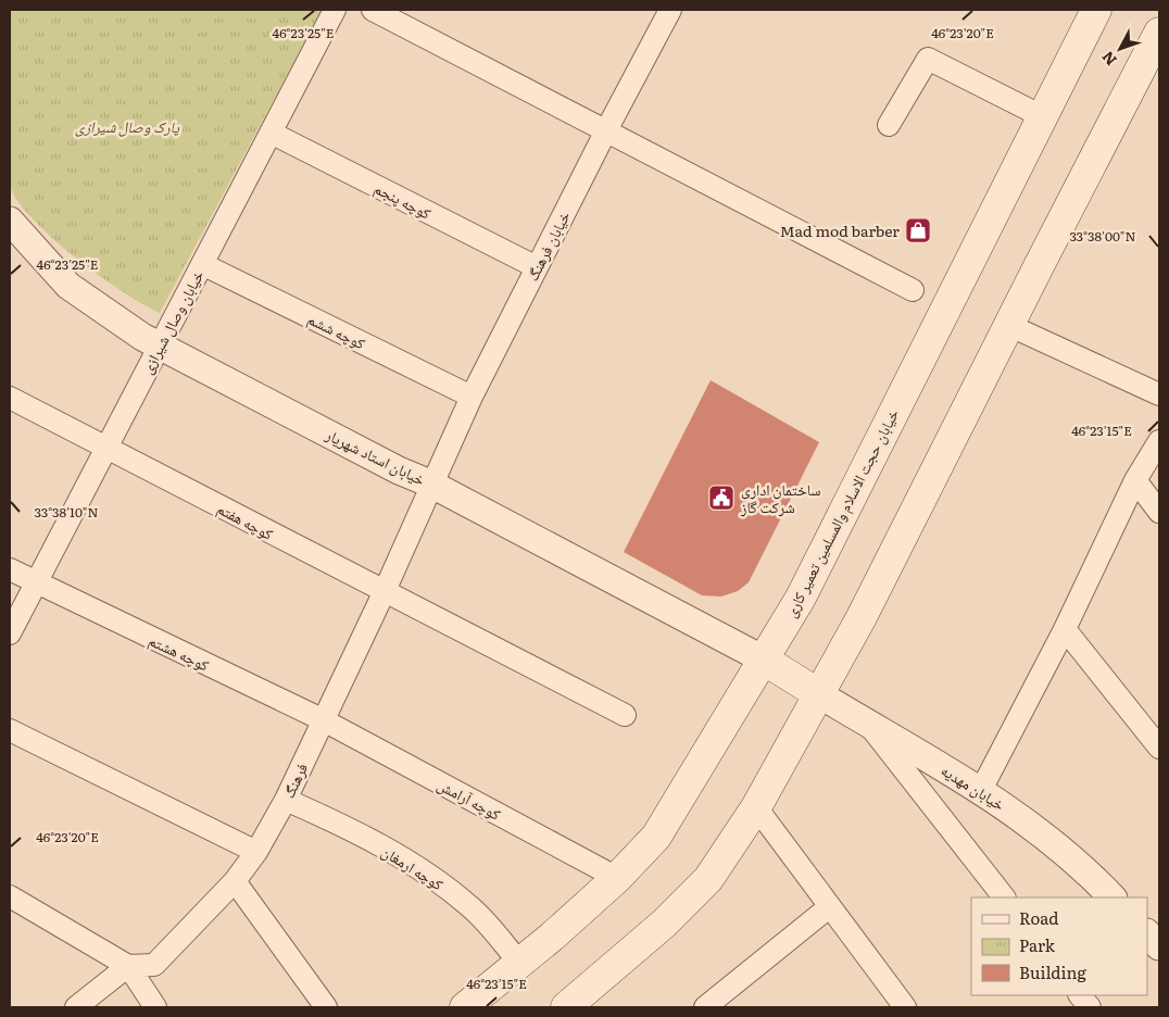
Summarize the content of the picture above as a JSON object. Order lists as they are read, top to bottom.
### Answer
{
  "streets": {
    "main road": ["خیابان حجت الاسلام والمسلمین تعمیر کاری"],
    "street": [
      "کوچه پنجم",
      "خیابان فرهنگ",
      "خیابان وصال شیرازی",
      "کوچه ششم",
      "خیابان استاد شهریار",
      "کوچه هفتم",
      "کوچه هشتم",
      "فرهنگ",
      "خیابان مهدیه",
      "کوچه آرامش",
      "کوچه ارمغان"
    ]
  },
  "crossings": [
    ["کوچه پنجم", "خیابان فرهنگ"],
    ["کوچه پنجم", "خیابان وصال شیرازی"],
    ["خیابان فرهنگ", "کوچه ششم"],
    ["خیابان فرهنگ", "خیابان استاد شهریار"],
    ["خیابان فرهنگ", "فرهنگ"],
    ["خیابان وصال شیرازی", "کوچه ششم"],
    ["خیابان وصال شیرازی", "خیابان استاد شهریار"],
    ["خیابان وصال شیرازی", "کوچه هفتم"],
    ["خیابان وصال شیرازی", "کوچه هشتم"],
    ["خیابان استاد شهریار", "خیابان حجت الاسلام والمسلمین تعمیر کاری"],
    ["خیابان استاد شهریار", "فرهنگ"],
    ["خیابان حجت الاسلام والمسلمین تعمیر کاری", "کوچه آرامش"],
    ["خیابان حجت الاسلام والمسلمین تعمیر کاری", "کوچه ارمغان"],
    ["کوچه هفتم", "فرهنگ"],
    ["کوچه هشتم", "فرهنگ"],
    ["کوچه هشتم", "کوچه آرامش"],
    ["فرهنگ", "کوچه آرامش"],
    ["فرهنگ", "کوچه ارمغان"]
  ],
  "parks": ["پارک وصال شیرازی"],
  "places": {
    "shop": ["Mad mod barber"],
    "public building": ["ساختمان اداری شرکت گاز"]
  },
  "legend": ["Road", "Park", "Building"],
  "north": "bottom left",
  "coordinates": [
    "46°23'25\"E",
    "46°23'20\"E",
    "33°38'00\"N",
    "46°23'15\"E",
    "33°38'10\"N"
  ]
}
